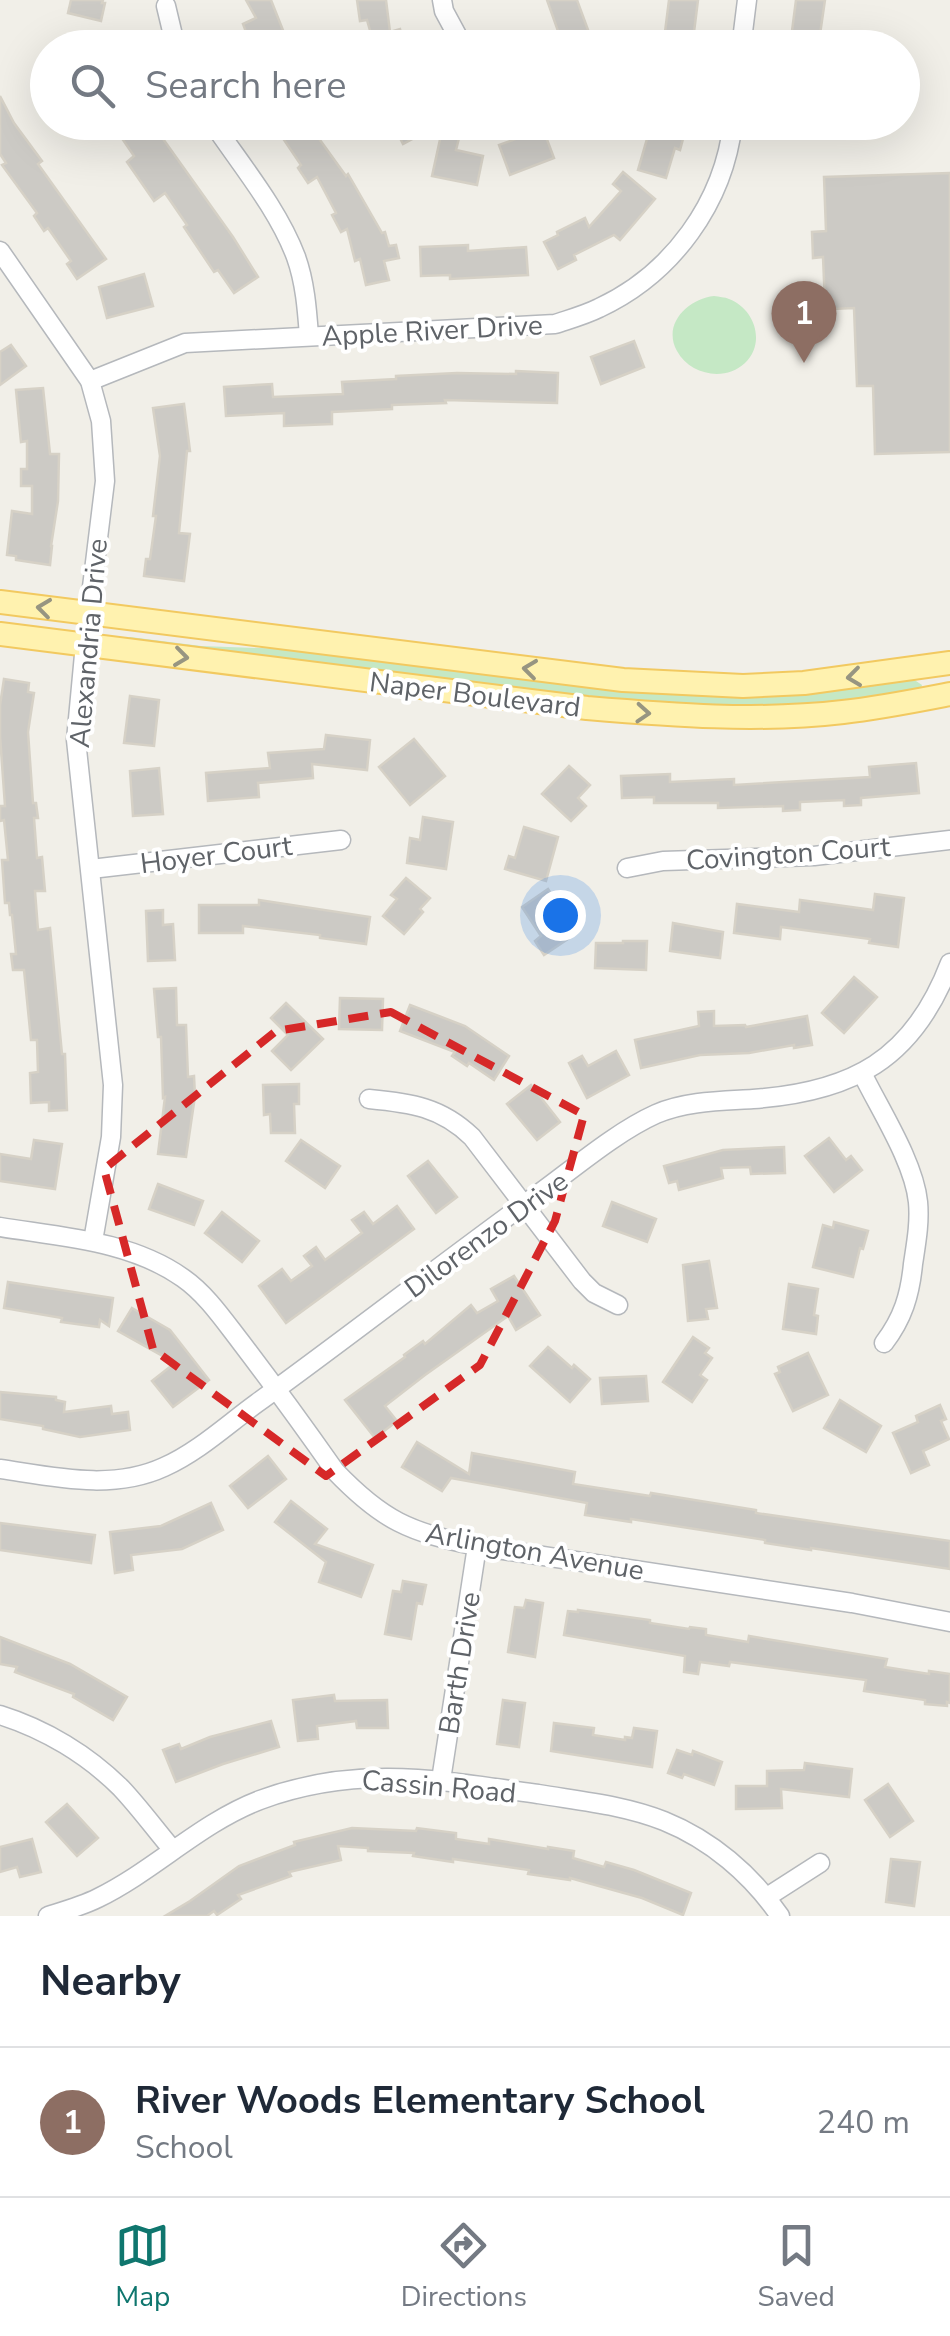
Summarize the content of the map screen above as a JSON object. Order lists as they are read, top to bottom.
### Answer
{
  "streets": {
    "main road": ["Naper Boulevard"],
    "street": [
      "Apple River Drive",
      "Alexandria Drive",
      "Covington Court",
      "Hoyer Court",
      "Dilorenzo Drive",
      "Arlington Avenue",
      "Barth Drive",
      "Cassin Road"
    ]
  },
  "crossings": [
    ["Apple River Drive", "Alexandria Drive"],
    ["Alexandria Drive", "Naper Boulevard"],
    ["Alexandria Drive", "Hoyer Court"],
    ["Alexandria Drive", "Arlington Avenue"],
    ["Dilorenzo Drive", "Arlington Avenue"],
    ["Arlington Avenue", "Barth Drive"],
    ["Barth Drive", "Cassin Road"]
  ],
  "page": {
    "search": "Search here",
    "pins": "1",
    "heading": "Nearby",
    "list": [
      {
        "mark": "1",
        "name": "River Woods Elementary School",
        "note": "School",
        "value": "240 m"
      }
    ],
    "nav": ["Map", "Directions", "Saved"]
  }
}
